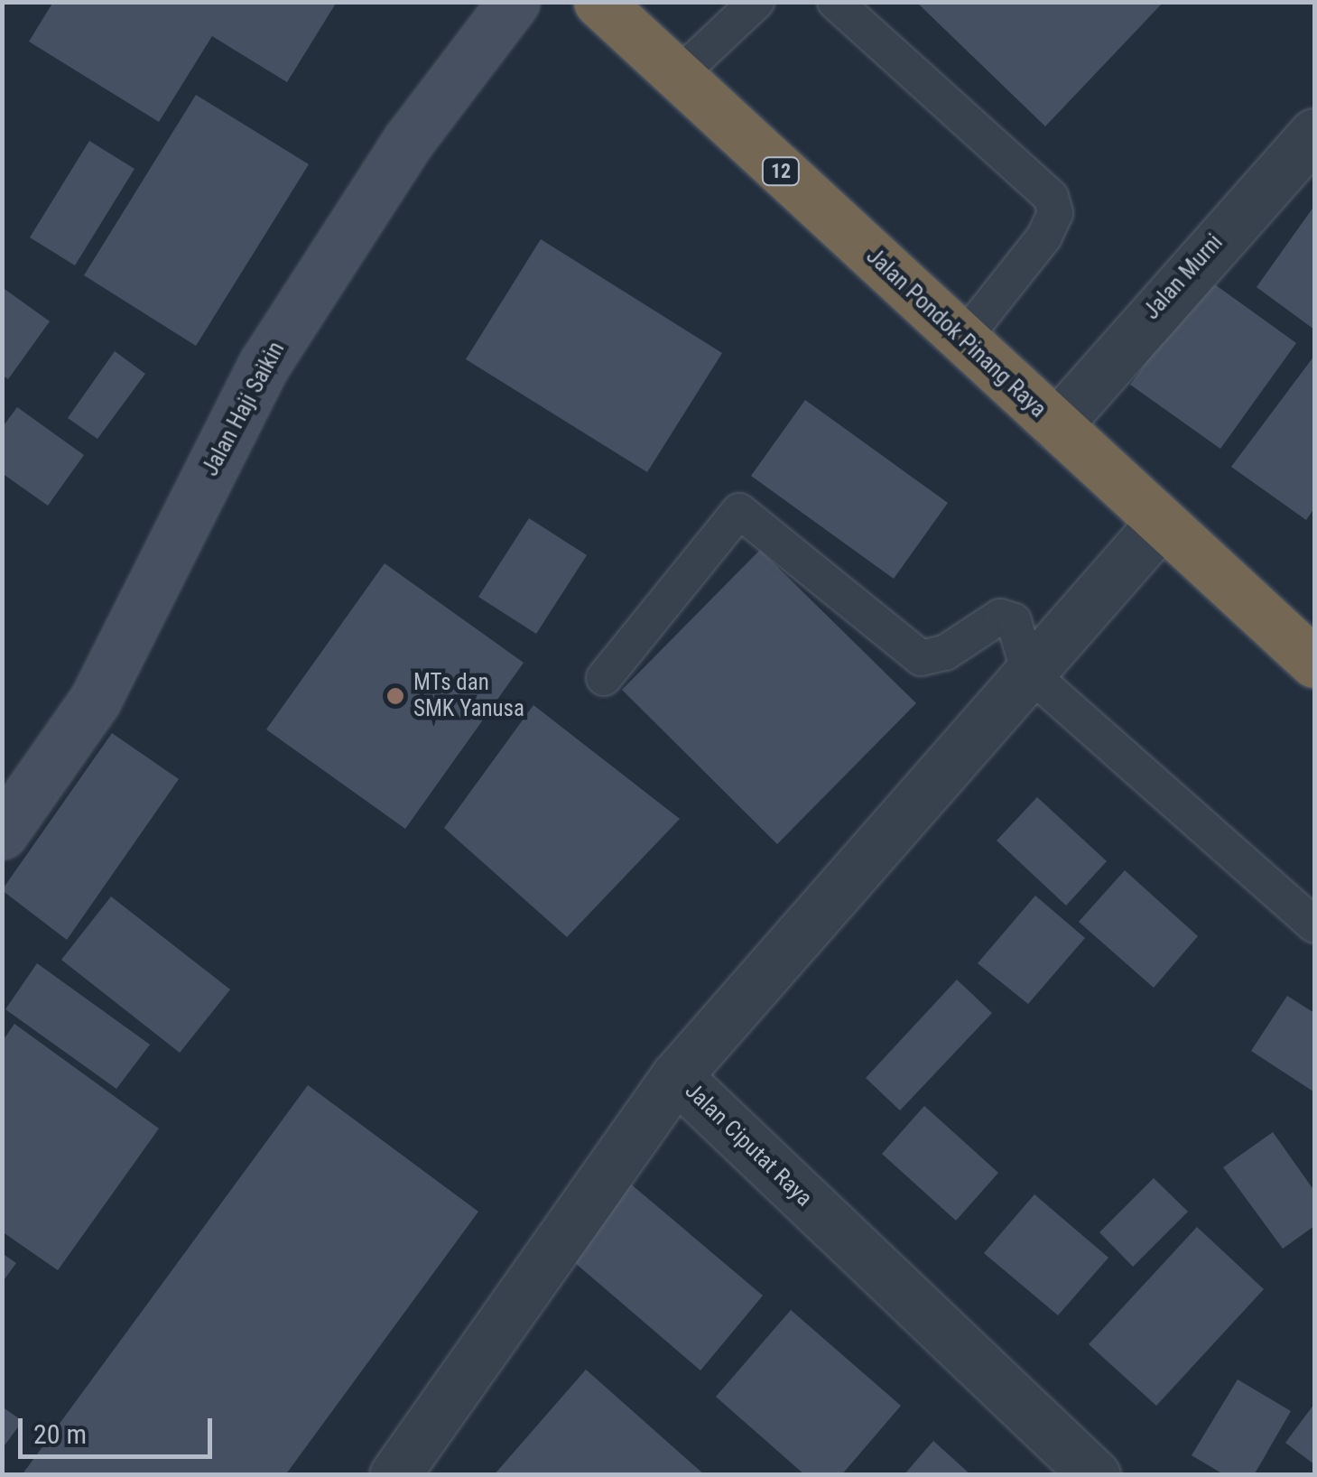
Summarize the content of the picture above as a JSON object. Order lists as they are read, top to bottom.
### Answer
{
  "streets": {
    "highway": ["12", "Jalan Pondok Pinang Raya"],
    "street": ["Jalan Murni", "Jalan Haji Saikin", "Jalan Ciputat Raya"]
  },
  "crossings": [
    ["Jalan Murni", "Jalan Pondok Pinang Raya"]
  ],
  "places": ["MTs dan SMK Yanusa"],
  "scale_bar": "20 m"
}
